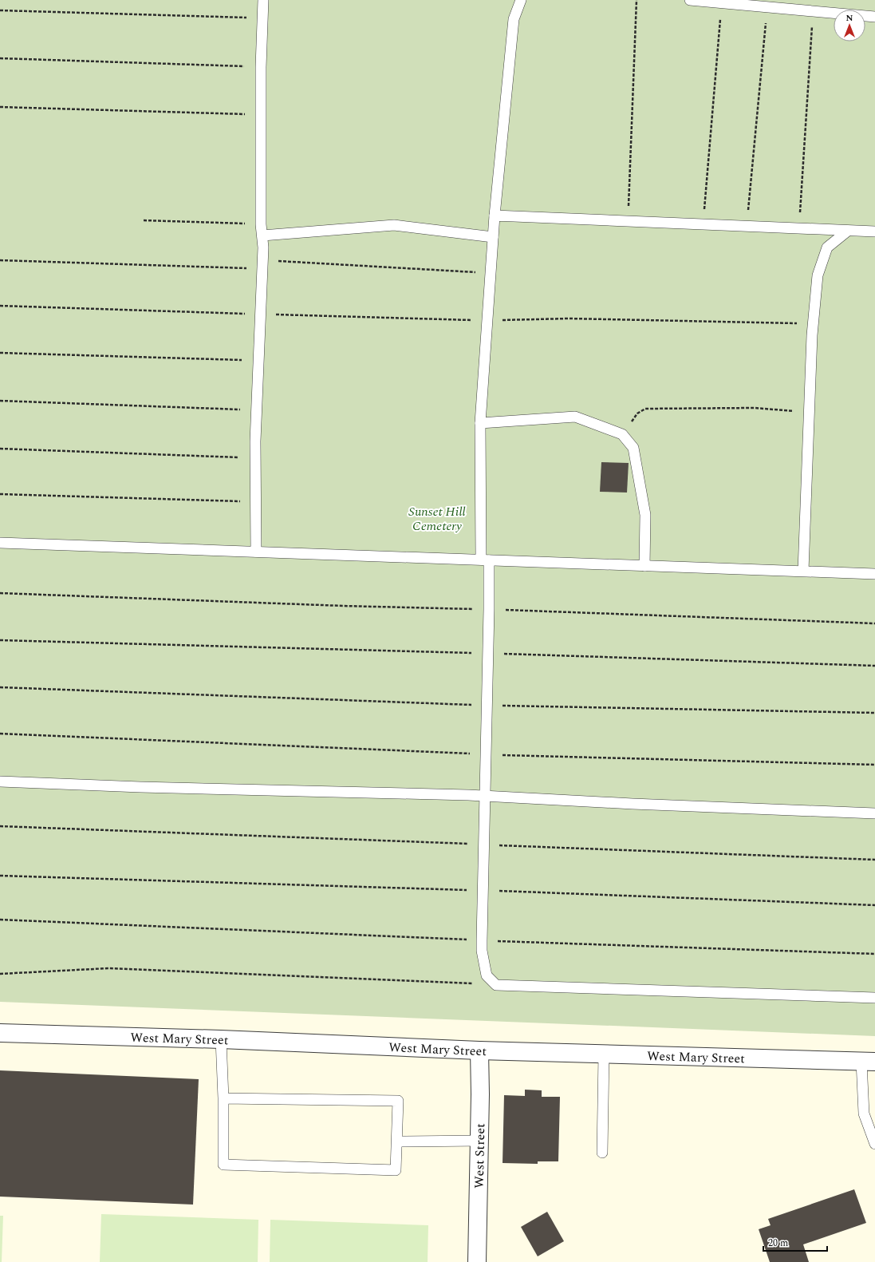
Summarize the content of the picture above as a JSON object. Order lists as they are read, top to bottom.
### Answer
{
  "streets": {
    "street": ["West Mary Street", "West Street"]
  },
  "crossings": [
    ["West Mary Street", "West Street"]
  ],
  "parks": ["Sunset Hill Cemetery"],
  "scale_bar": "20 m",
  "north": "top"
}
